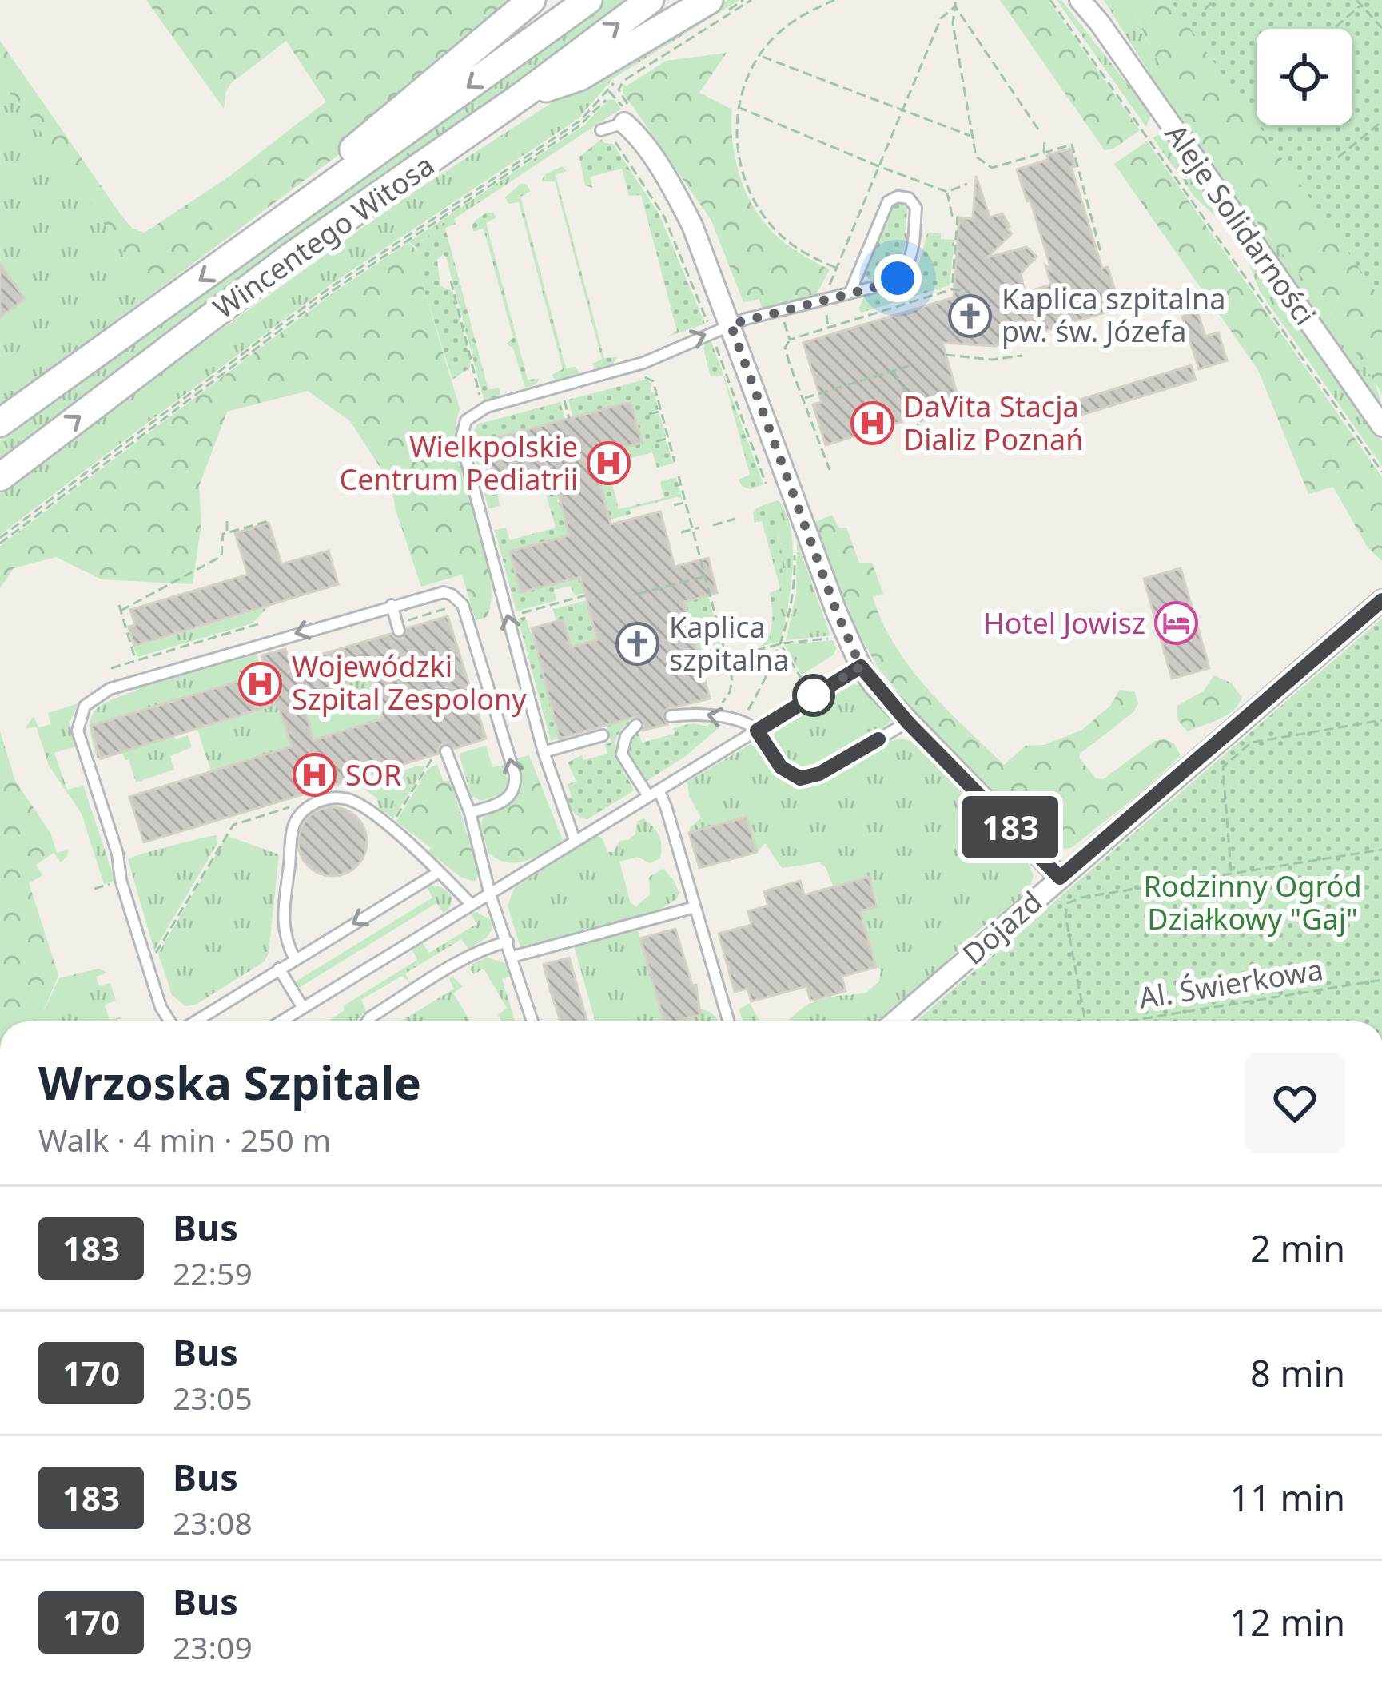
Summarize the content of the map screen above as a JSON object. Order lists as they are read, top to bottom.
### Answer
{
  "streets": {
    "main road": ["Wincentego Witosa"],
    "street": ["Aleje Solidarności", "Dojazd"],
    "path": ["Al. Świerkowa"]
  },
  "parks": ["Rodzinny Ogród Działkowy \"Gaj\""],
  "places": {
    "church": ["Kaplica szpitalna pw. św. Józefa", "Kaplica szpitalna"],
    "hospital": [
      "DaVita Stacja Dializ Poznań",
      "Wielkpolskie Centrum Pediatrii",
      "Wojewódzki Szpital Zespolony",
      "SOR"
    ],
    "hotel": ["Hotel Jowisz"]
  },
  "lines": ["bus line 183"],
  "page": {
    "on_map": "183",
    "heading": ["Wrzoska Szpitale", "Walk · 4 min · 250 m"],
    "list": [
      {
        "mark": "183",
        "name": "Bus",
        "note": "22:59",
        "value": "2 min"
      },
      {
        "mark": "170",
        "name": "Bus",
        "note": "23:05",
        "value": "8 min"
      },
      {
        "mark": "183",
        "name": "Bus",
        "note": "23:08",
        "value": "11 min"
      },
      {
        "mark": "170",
        "name": "Bus",
        "note": "23:09",
        "value": "12 min"
      }
    ]
  }
}
